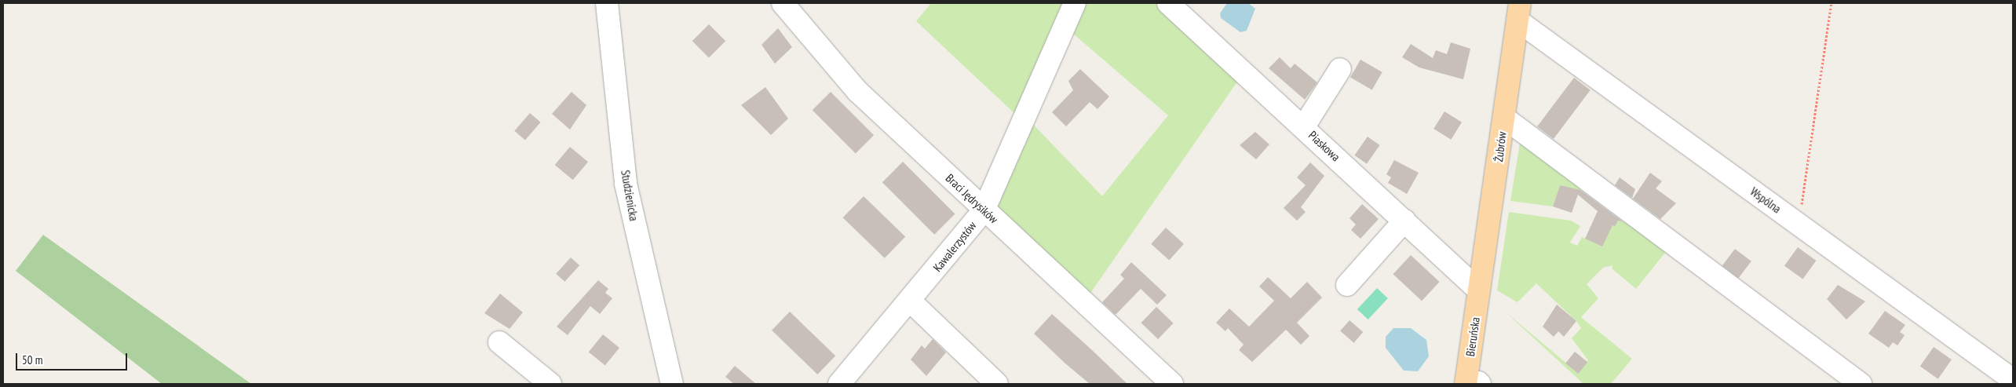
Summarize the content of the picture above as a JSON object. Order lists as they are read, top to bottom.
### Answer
{
  "streets": {
    "main road": ["Żubrów", "Bieruńska"],
    "street": [
      "Piaskowa",
      "Studzienicka",
      "Braci Jędrysików",
      "Wspólna",
      "Kawalerzystów"
    ]
  },
  "crossings": [
    ["Piaskowa", "Żubrów"],
    ["Piaskowa", "Bieruńska"],
    ["Żubrów", "Wspólna"],
    ["Żubrów", "Bieruńska"],
    ["Braci Jędrysików", "Kawalerzystów"]
  ],
  "scale_bar": "50 m"
}
